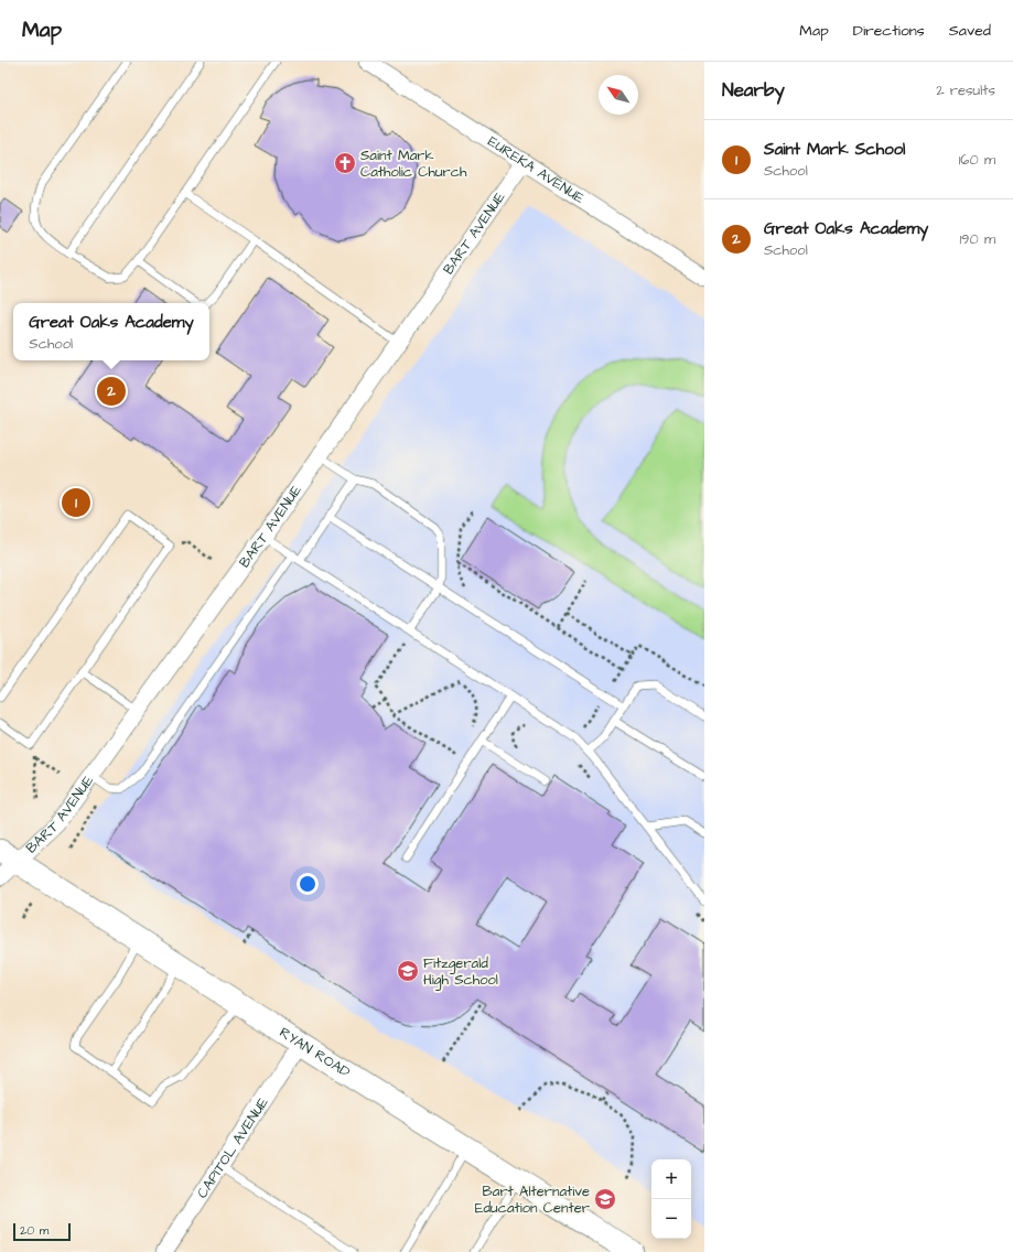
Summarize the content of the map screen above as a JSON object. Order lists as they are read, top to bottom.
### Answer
{
  "streets": {
    "main road": ["RYAN ROAD"],
    "street": ["EUREKA AVENUE", "BART AVENUE", "CAPITOL AVENUE"]
  },
  "crossings": [
    ["EUREKA AVENUE", "BART AVENUE"],
    ["BART AVENUE", "RYAN ROAD"],
    ["RYAN ROAD", "CAPITOL AVENUE"]
  ],
  "places": {
    "church": ["Saint Mark Catholic Church"],
    "school or university": ["Fitzgerald High School", "Bart Alternative Education Center"]
  },
  "scale_bar": "20 m",
  "north": "top left",
  "page": {
    "header": "Map",
    "nav": ["Map", "Directions", "Saved"],
    "heading": ["Nearby", "2 results"],
    "list": [
      {
        "mark": "1",
        "name": "Saint Mark School",
        "note": "School",
        "value": "160 m"
      },
      {
        "mark": "2",
        "name": "Great Oaks Academy",
        "note": "School",
        "value": "190 m"
      }
    ],
    "popup": ["Great Oaks Academy", "School"],
    "pins": ["2", "1"],
    "map_buttons": ["+", "−"],
    "scale": "20 m"
  }
}
